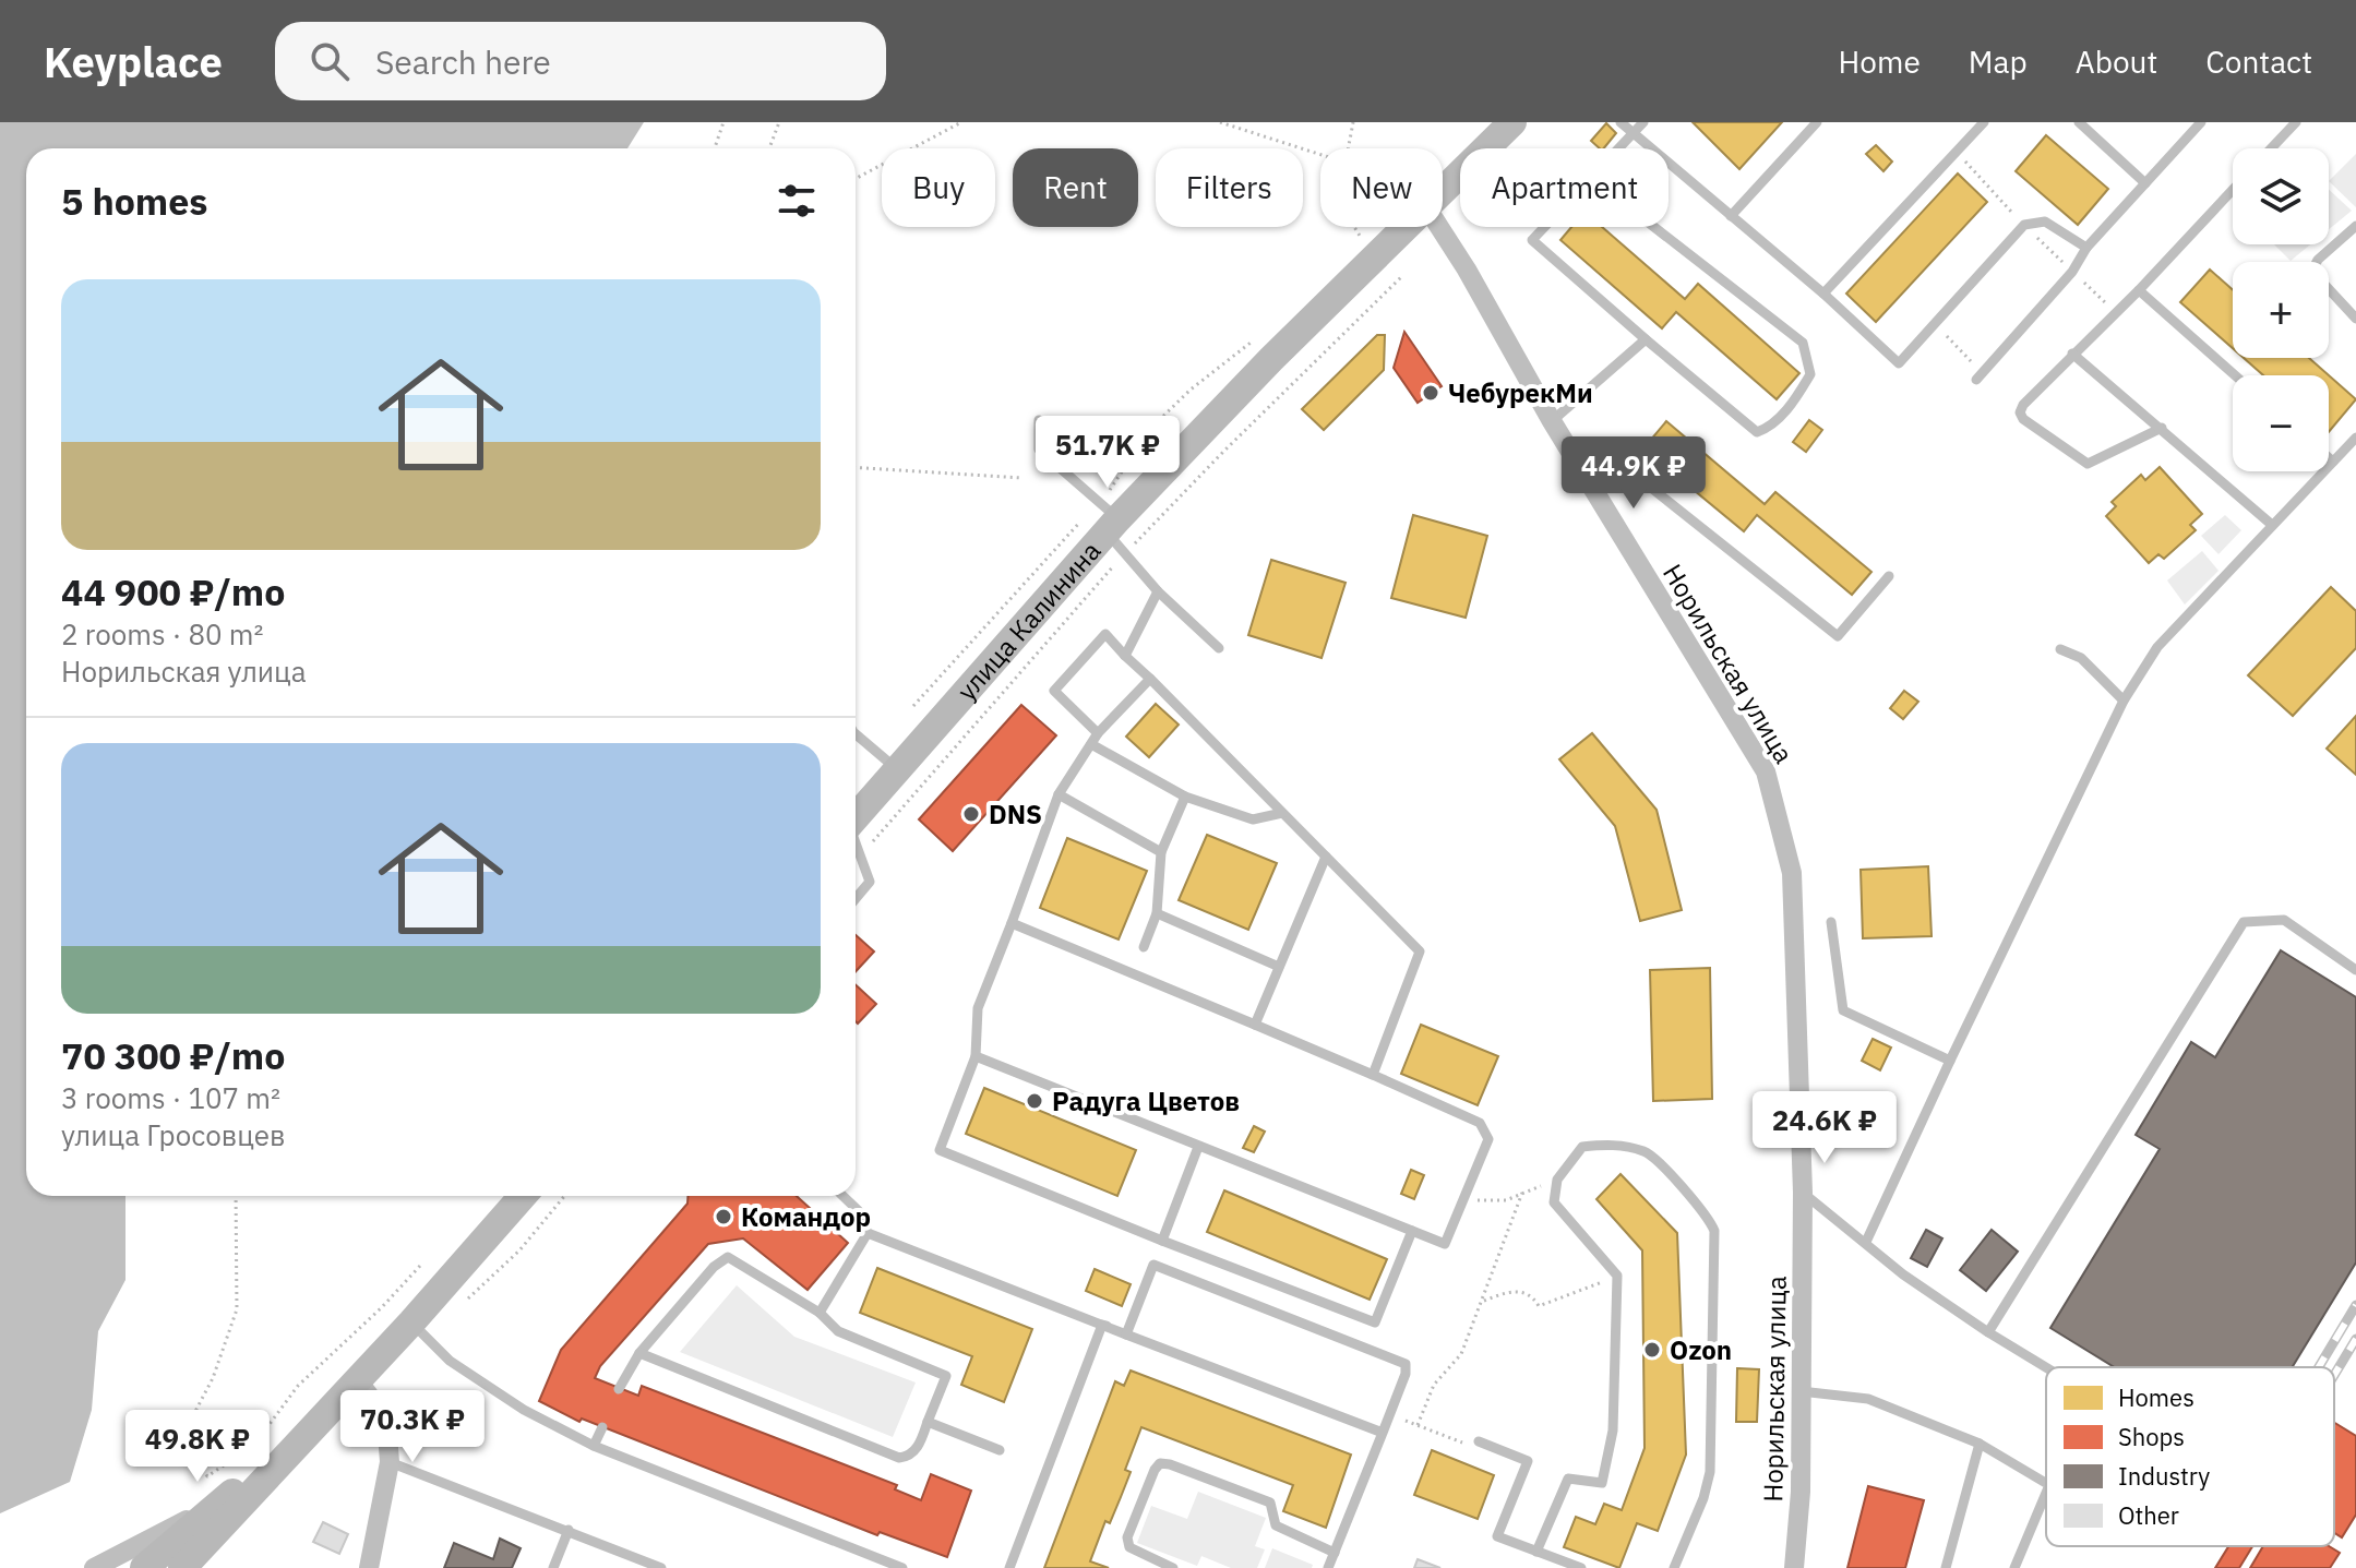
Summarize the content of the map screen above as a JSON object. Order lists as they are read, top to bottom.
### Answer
{
  "streets": {
    "main road": ["улица Калинина"],
    "street": ["Норильская улица"]
  },
  "places": [
    "ЧебурекМи",
    "DNS",
    "Радуга Цветов",
    "Командор",
    "Ozon"
  ],
  "legend": [
    "Homes",
    "Shops",
    "Industry",
    "Other"
  ],
  "page": {
    "header": "Keyplace",
    "search": "Search here",
    "nav": [
      "Home",
      "Map",
      "About",
      "Contact"
    ],
    "map_buttons": ["+", "−"],
    "chip": [
      "Buy",
      "Rent",
      "Filters",
      "New",
      "Apartment"
    ],
    "heading": "5 homes",
    "list": [
      {
        "name": "44 900 ₽/mo",
        "note": "2 rooms · 80 m² · Норильская улица"
      },
      {
        "name": "70 300 ₽/mo",
        "note": "3 rooms · 107 m² · улица Гросовцев"
      }
    ],
    "price": [
      "51.7K ₽",
      "44.9K ₽",
      "24.6K ₽",
      "70.3K ₽",
      "49.8K ₽"
    ]
  }
}
